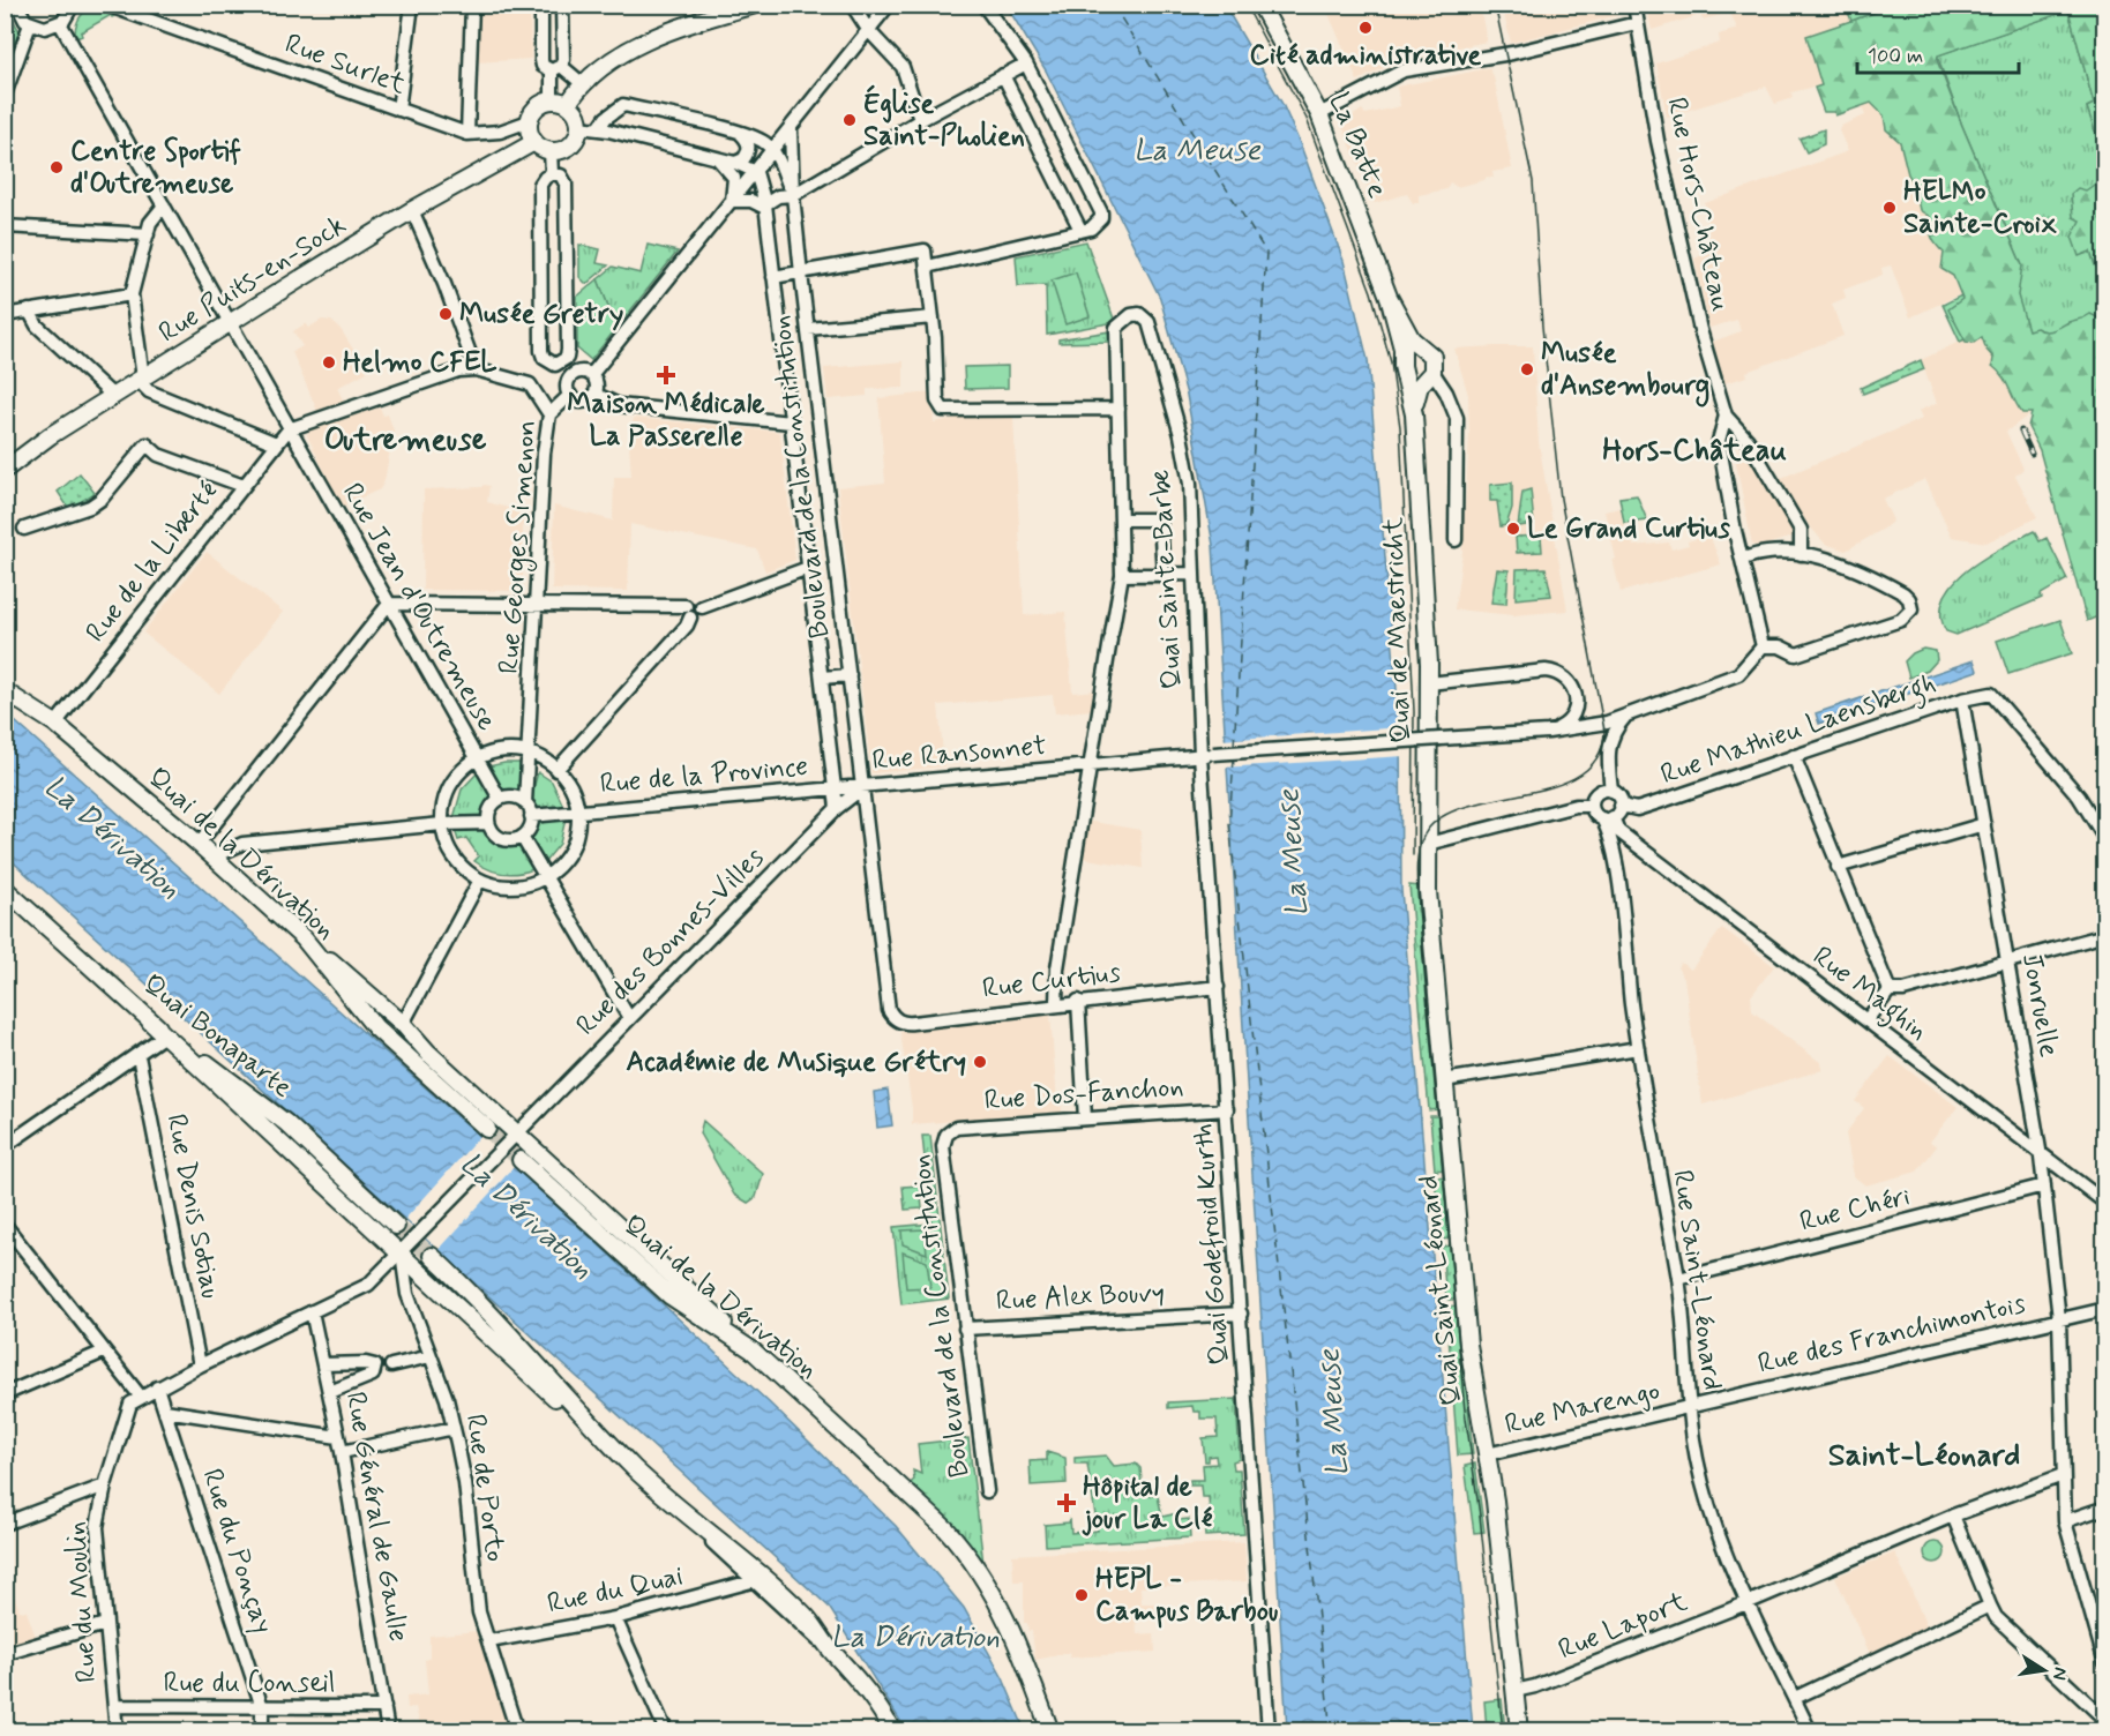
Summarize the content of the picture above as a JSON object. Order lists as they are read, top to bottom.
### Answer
{
  "streets": {
    "main road": [
      "La Batte",
      "Rue Puits-en-Sock",
      "Quai de Maestricht",
      "Quai de la Dérivation",
      "Quai Bonaparte",
      "Quai Saint-Léonard"
    ],
    "street": [
      "Rue Surlet",
      "Rue Hors-Château",
      "Boulevard de la Constitution",
      "Rue Georges Simenon",
      "Rue de la Liberté",
      "Quai Sainte-Barbe",
      "Rue Jean d'Outremeuse",
      "Rue Mathieu Laensbergh",
      "Rue Ransonnet",
      "Rue de la Province",
      "Rue des Bonnes-Villes",
      "Rue Curtius",
      "Rue Maghin",
      "Jonruelle",
      "Rue Dos-Fanchon",
      "Rue Denis Sotiau",
      "Rue Chéri",
      "Quai Godefroid Kurth",
      "Rue Saint-Léonard",
      "Rue Alex Bouvy",
      "Rue des Franchimontois",
      "Rue Marengo",
      "Rue de Porto",
      "Rue Général de Gaulle",
      "Rue du Ponçay",
      "Rue du Quai",
      "Rue du Moulin",
      "Rue Laport",
      "Rue du Conseil"
    ]
  },
  "crossings": [
    ["La Batte", "Quai de Maestricht"],
    ["Rue Puits-en-Sock", "Rue Jean d'Outremeuse"],
    ["Boulevard de la Constitution", "Rue Ransonnet"],
    ["Boulevard de la Constitution", "Rue de la Province"],
    ["Boulevard de la Constitution", "Rue des Bonnes-Villes"],
    ["Boulevard de la Constitution", "Rue Curtius"],
    ["Boulevard de la Constitution", "Rue Dos-Fanchon"],
    ["Boulevard de la Constitution", "Rue Alex Bouvy"],
    ["Rue Georges Simenon", "Rue Jean d'Outremeuse"],
    ["Rue Georges Simenon", "Rue de la Province"],
    ["Rue de la Liberté", "Rue Jean d'Outremeuse"],
    ["Rue de la Liberté", "Quai de la Dérivation"],
    ["Quai Sainte-Barbe", "Rue Ransonnet"],
    ["Quai Sainte-Barbe", "Quai Godefroid Kurth"],
    ["Rue Jean d'Outremeuse", "Rue de la Province"],
    ["Quai de Maestricht", "Quai Saint-Léonard"],
    ["Rue Mathieu Laensbergh", "Rue Maghin"],
    ["Rue Mathieu Laensbergh", "Jonruelle"],
    ["Rue Mathieu Laensbergh", "Rue Saint-Léonard"],
    ["Rue Ransonnet", "Rue de la Province"],
    ["Rue Ransonnet", "Rue des Bonnes-Villes"],
    ["Rue Ransonnet", "Quai Godefroid Kurth"],
    ["Rue des Bonnes-Villes", "Rue Denis Sotiau"],
    ["Rue des Bonnes-Villes", "Rue de Porto"],
    ["Rue des Bonnes-Villes", "Rue Général de Gaulle"],
    ["Rue des Bonnes-Villes", "Rue du Ponçay"],
    ["Rue des Bonnes-Villes", "Rue du Moulin"],
    ["Rue Curtius", "Quai Godefroid Kurth"],
    ["Rue Maghin", "Jonruelle"],
    ["Rue Maghin", "Rue Saint-Léonard"],
    ["Jonruelle", "Rue Chéri"],
    ["Jonruelle", "Rue des Franchimontois"],
    ["Jonruelle", "Rue Laport"],
    ["Rue Dos-Fanchon", "Quai Godefroid Kurth"],
    ["Rue Chéri", "Rue Saint-Léonard"],
    ["Quai Godefroid Kurth", "Rue Alex Bouvy"],
    ["Rue Saint-Léonard", "Rue des Franchimontois"],
    ["Rue Saint-Léonard", "Rue Marengo"],
    ["Rue Saint-Léonard", "Rue Laport"],
    ["Quai Saint-Léonard", "Rue Marengo"],
    ["Quai Saint-Léonard", "Rue Laport"],
    ["Rue des Franchimontois", "Rue Marengo"],
    ["Rue de Porto", "Rue du Quai"],
    ["Rue Général de Gaulle", "Rue du Conseil"],
    ["Rue du Ponçay", "Rue du Conseil"],
    ["Rue du Moulin", "Rue du Conseil"]
  ],
  "districts": ["Outremeuse", "Hors-Château", "Saint-Léonard"],
  "water": ["La Meuse", "La Dérivation"],
  "places": {
    "other": [
      "Cité administrative",
      "Église Saint-Pholien",
      "Centre Sportif d'Outremeuse",
      "HELMo Sainte-Croix",
      "Musée Gretry",
      "Helmo CFEL",
      "Musée d'Ansembourg",
      "Le Grand Curtius",
      "Académie de Musique Grétry",
      "HEPL - Campus Barbou"
    ],
    "health": ["Maison Médicale La Passerelle", "Hôpital de jour La Clé"]
  },
  "scale_bar": "100 m",
  "north": "right"
}
